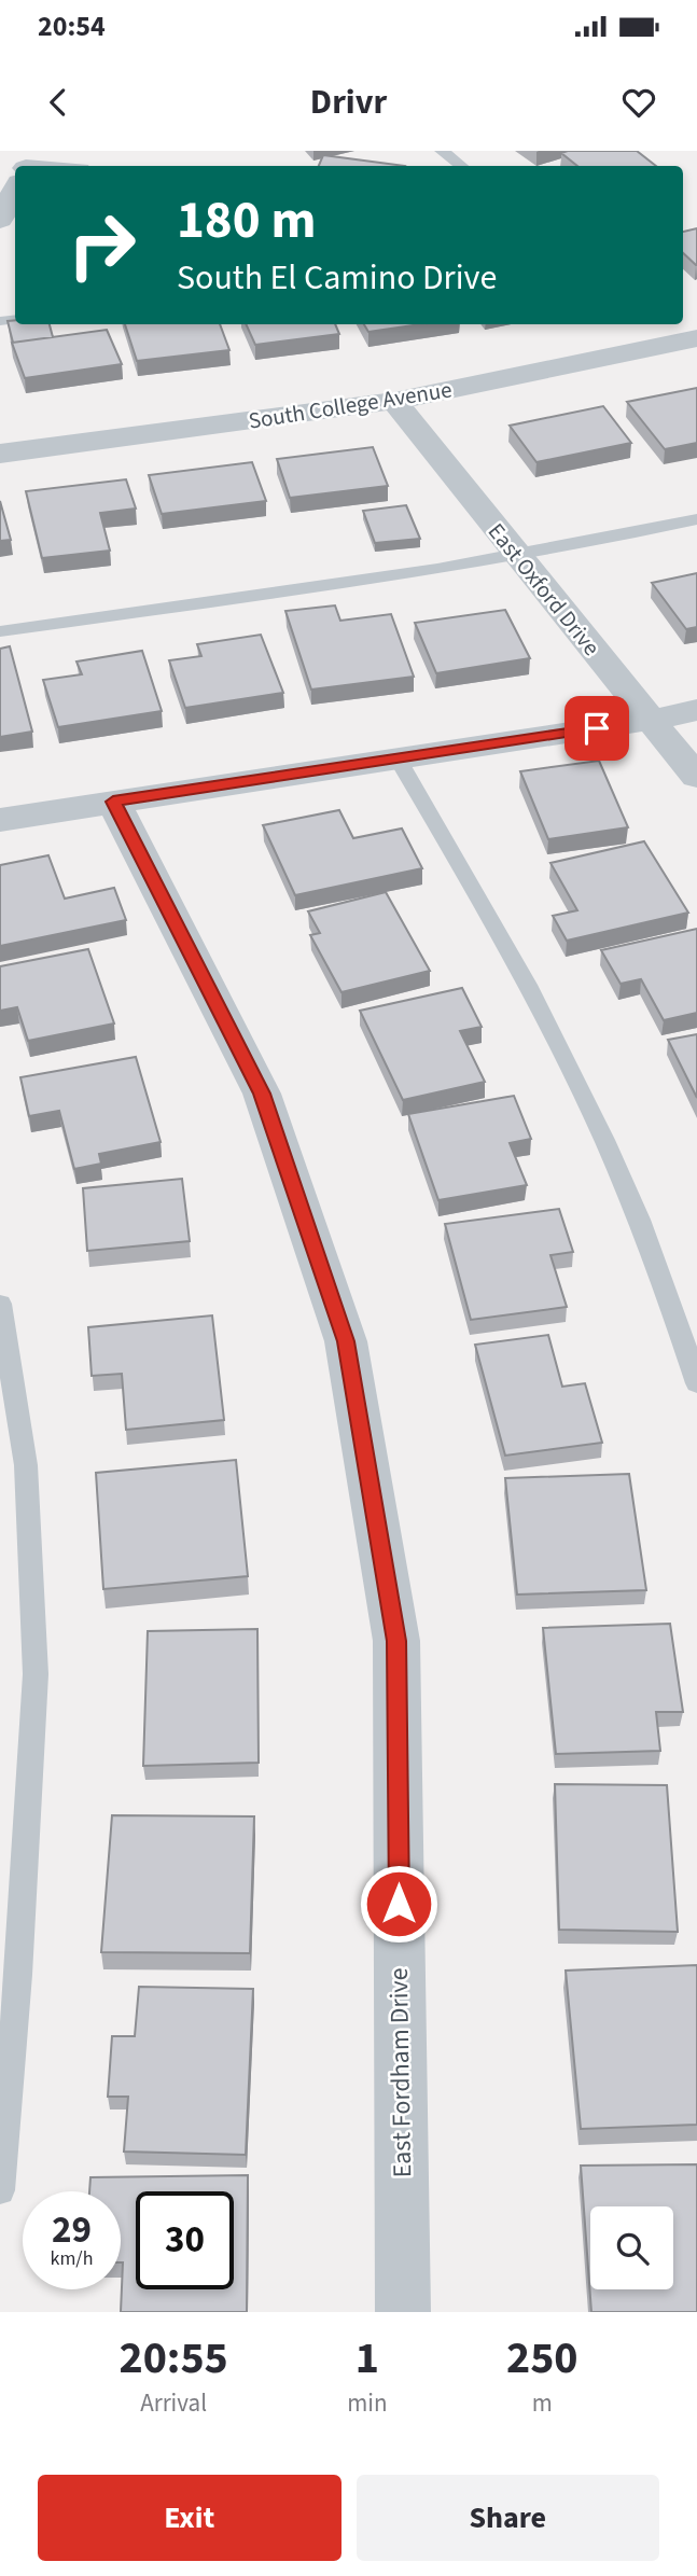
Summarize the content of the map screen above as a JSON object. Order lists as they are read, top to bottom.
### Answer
{
  "streets": {
    "street": ["South College Avenue", "East Oxford Drive", "East Fordham Drive"]
  },
  "crossings": [
    ["South College Avenue", "East Oxford Drive"]
  ],
  "page": {
    "status": "20:54",
    "header": "Drivr",
    "turn": ["180 m", "South El Camino Drive"],
    "speed": "29 km/h",
    "limit": "30",
    "eta": [
      "20:55",
      "Arrival",
      "1",
      "min",
      "250",
      "m"
    ],
    "buttons": ["Exit", "Share"]
  }
}
